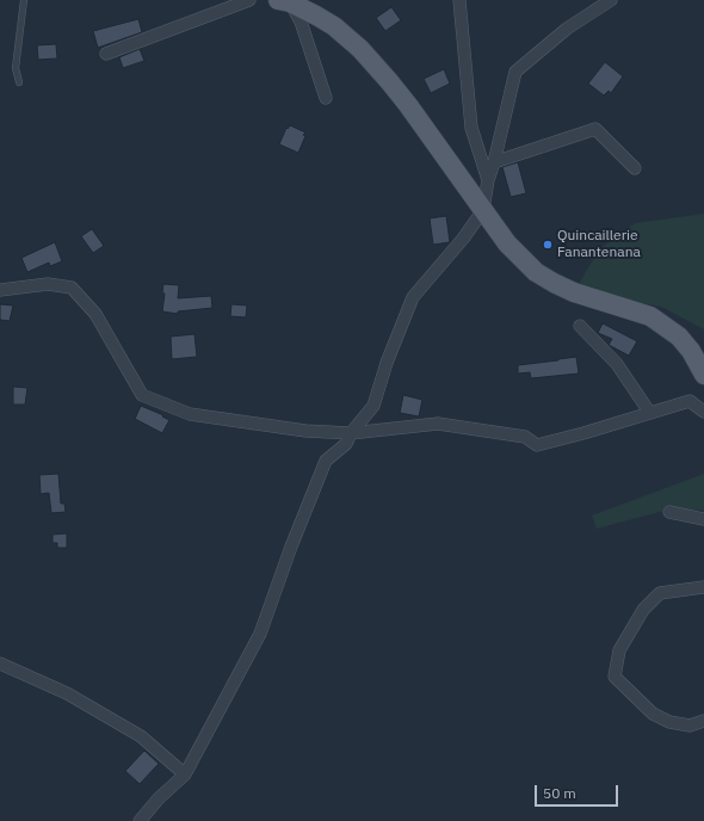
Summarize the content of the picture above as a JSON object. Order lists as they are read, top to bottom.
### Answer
{
  "places": ["Quincaillerie Fanantenana"],
  "scale_bar": "50 m"
}
